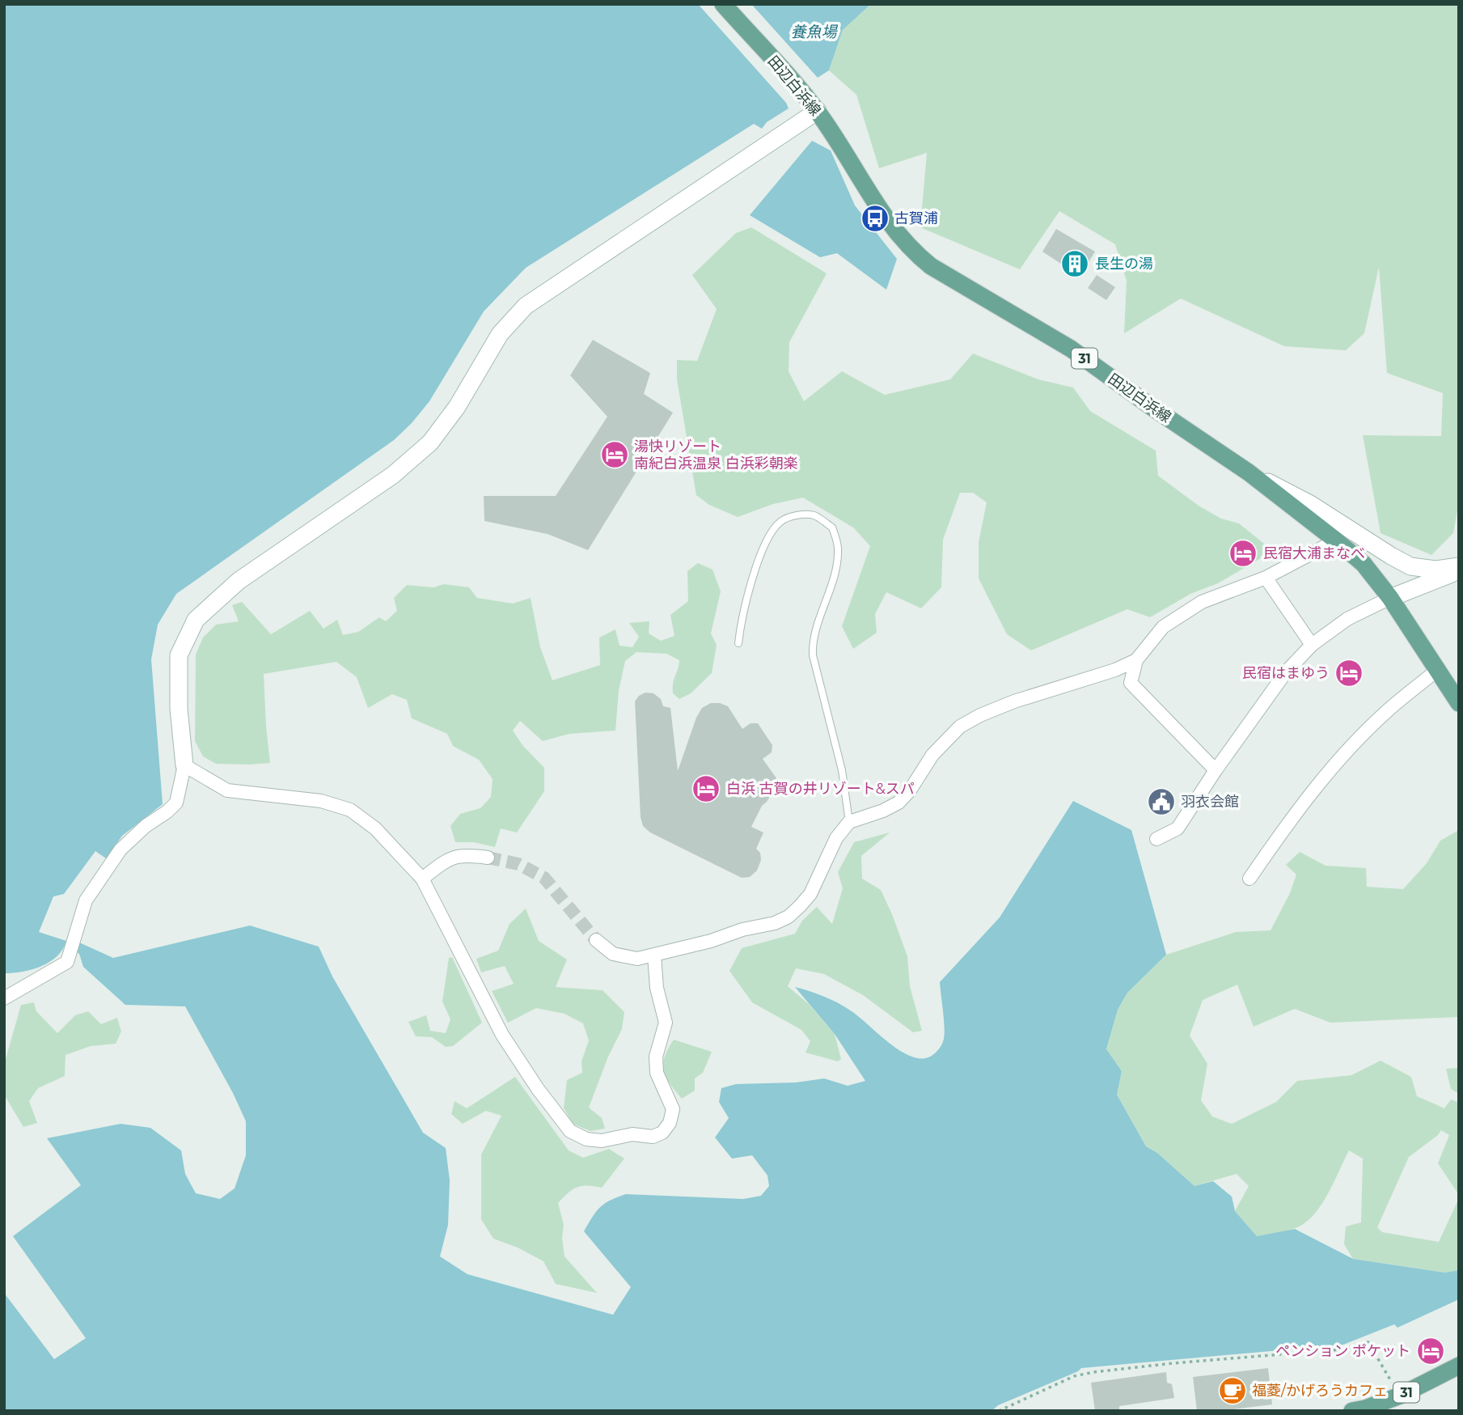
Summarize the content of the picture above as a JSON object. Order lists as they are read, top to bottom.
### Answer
{
  "streets": {
    "main road": ["田辺白浜線", "31"]
  },
  "water": ["養魚場"],
  "places": {
    "bus stop": ["古賀浦"],
    "building": ["長生の湯"],
    "hotel": [
      "湯快リゾート 南紀白浜温泉 白浜彩朝楽",
      "民宿大浦まなべ",
      "民宿はまゆう",
      "白浜 古賀の井リゾート&スパ",
      "ペンション ポケット"
    ],
    "public building": ["羽衣会館"],
    "cafe": ["福菱/かげろうカフェ"]
  }
}
